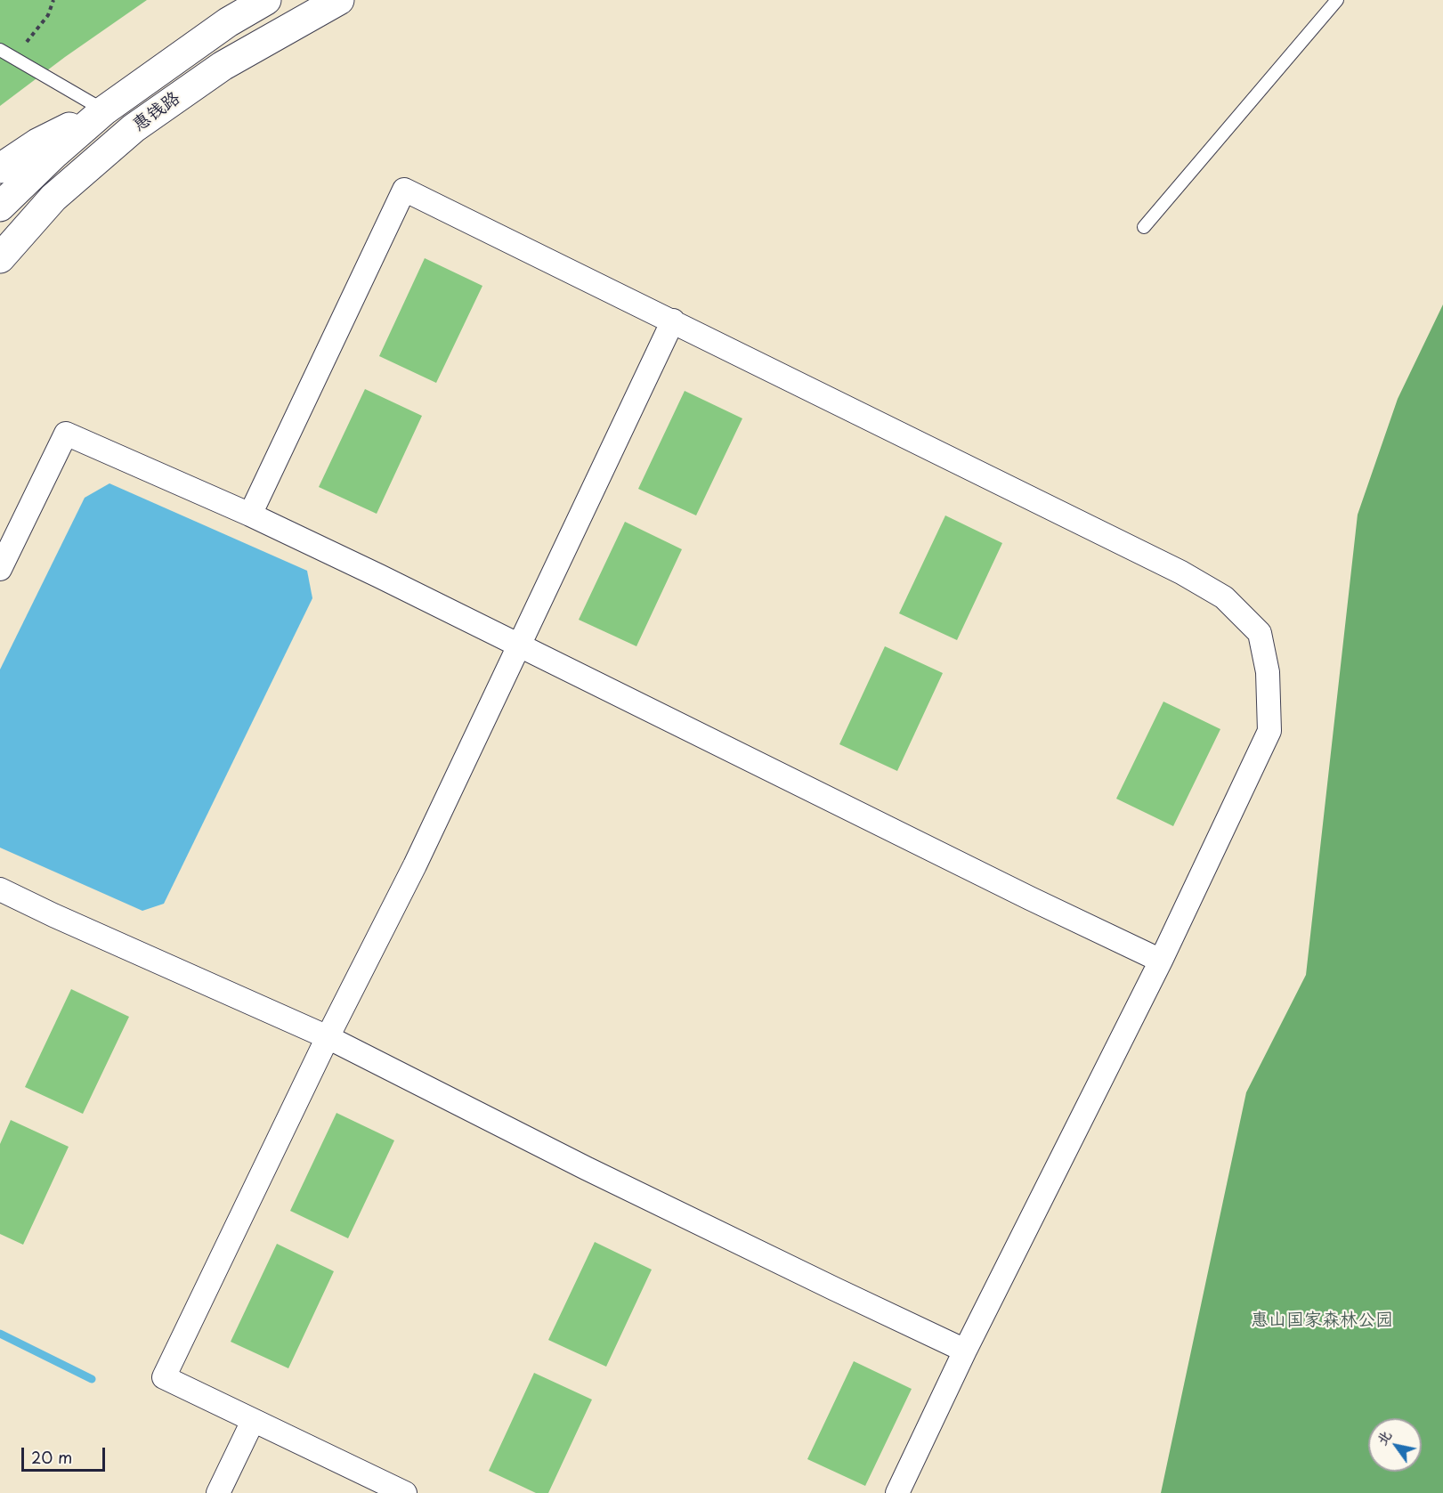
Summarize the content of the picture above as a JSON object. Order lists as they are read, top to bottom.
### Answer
{
  "streets": {
    "main road": ["惠钱路"]
  },
  "parks": ["惠山国家森林公园"],
  "scale_bar": "20 m",
  "north": "top left"
}
